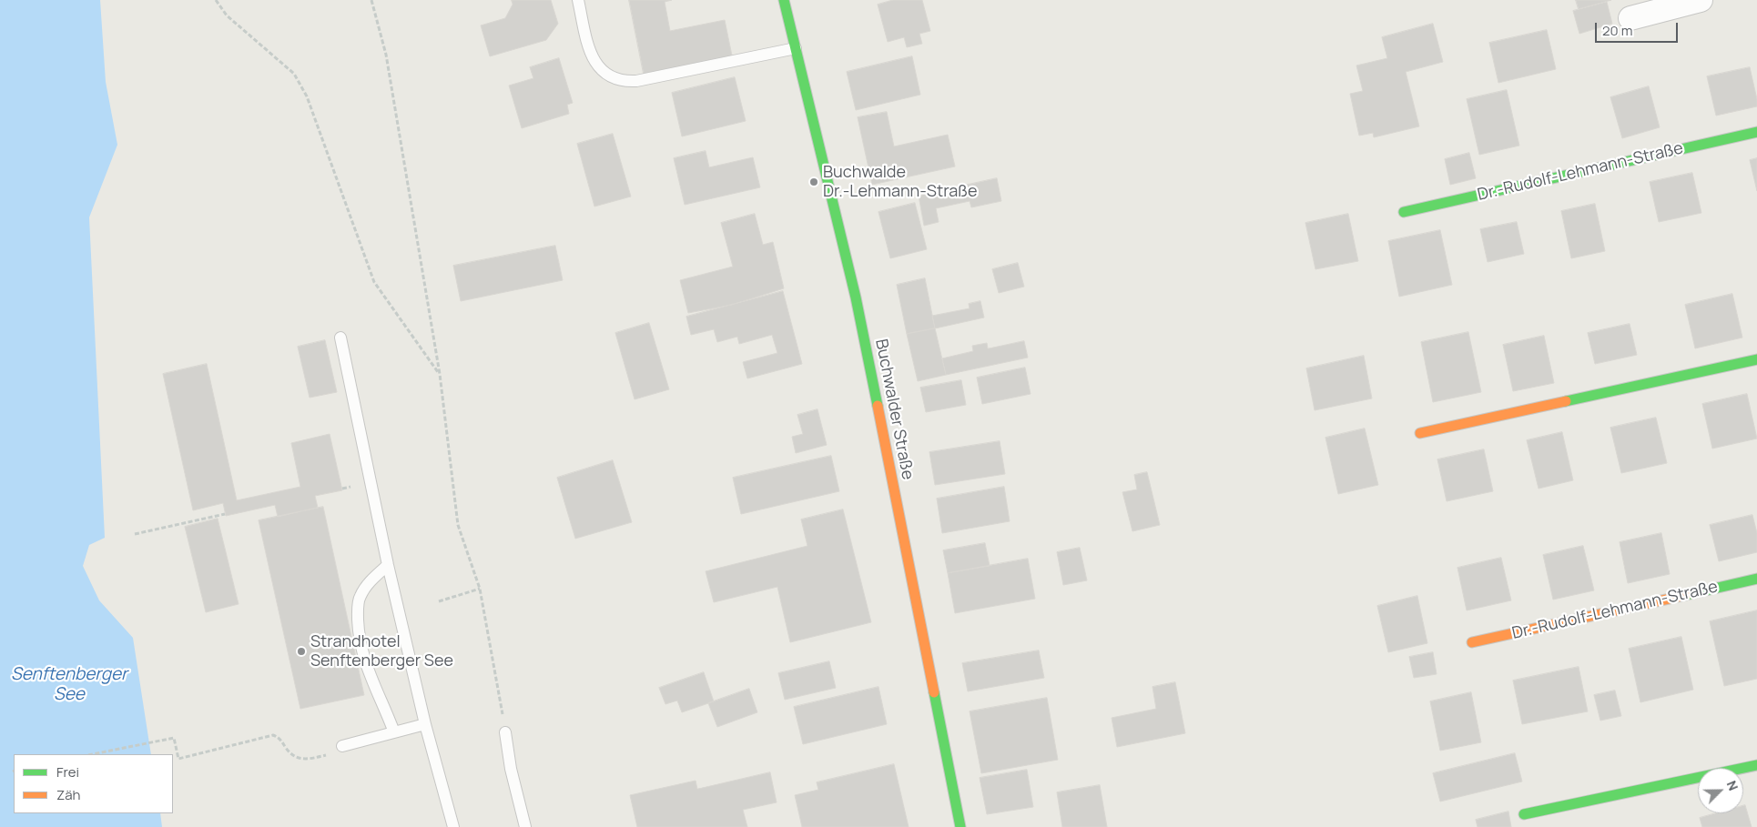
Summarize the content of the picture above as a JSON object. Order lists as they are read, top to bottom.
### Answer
{
  "streets": {
    "street": ["Dr.-Rudolf-Lehmann-Straße", "Buchwalder Straße"]
  },
  "water": ["Senftenberger See"],
  "places": ["Buchwalde Dr.-Lehmann-Straße", "Strandhotel Senftenberger See"],
  "legend": ["Frei", "Zäh"],
  "scale_bar": "20 m",
  "north": "top right"
}
